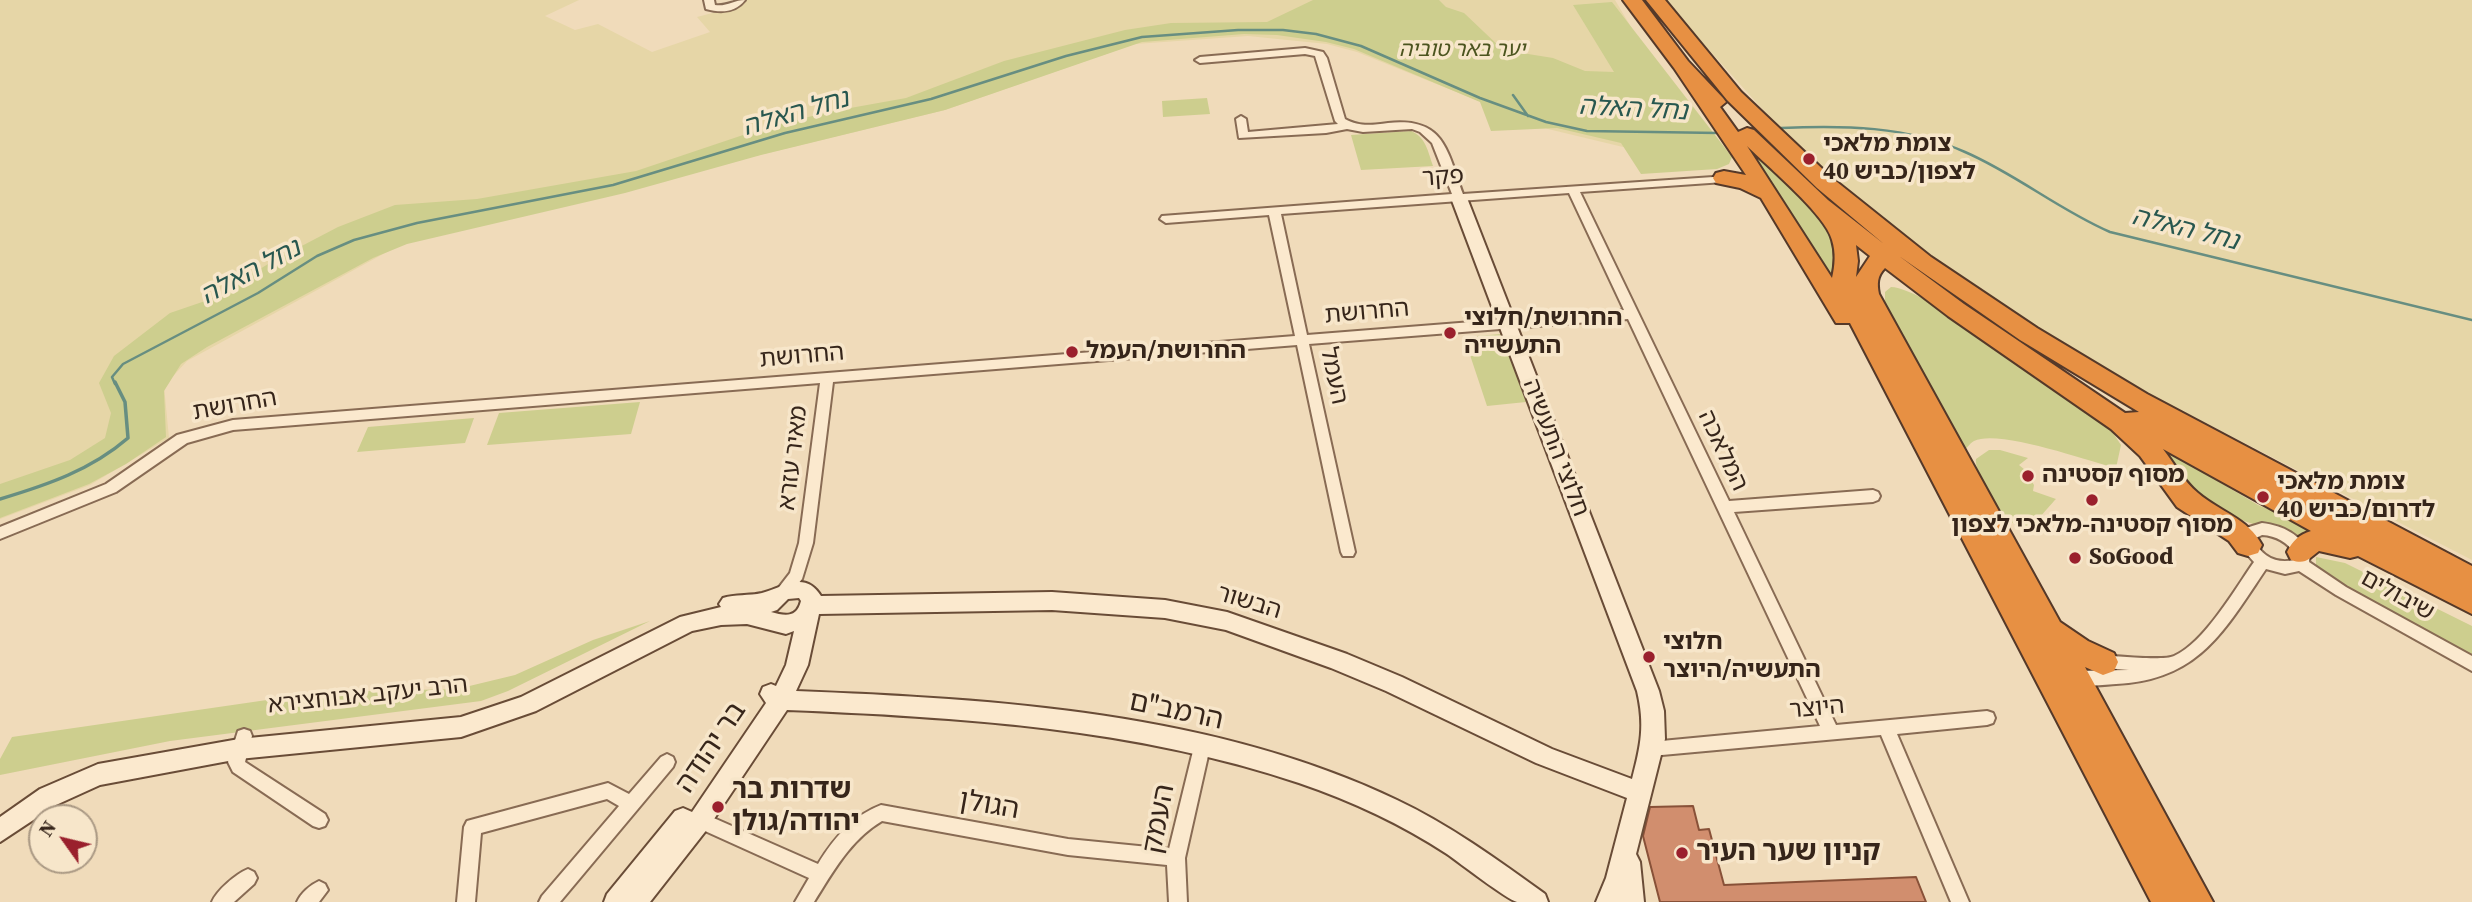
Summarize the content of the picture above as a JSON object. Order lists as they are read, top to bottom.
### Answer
{
  "streets": {
    "street": [
      "פקר",
      "החרושת",
      "העמל",
      "חלוצי התעשיה",
      "המלאכה",
      "מאיר עזרא",
      "שיבולים",
      "הבשור",
      "הרב יעקב אבוחצירא",
      "היוצר",
      "הרמב\"ם",
      "בר יהודה",
      "הגולן",
      "העמק"
    ]
  },
  "crossings": [
    ["פקר", "העמל"],
    ["פקר", "חלוצי התעשיה"],
    ["פקר", "המלאכה"],
    ["החרושת", "העמל"],
    ["החרושת", "חלוצי התעשיה"],
    ["החרושת", "המלאכה"],
    ["החרושת", "מאיר עזרא"],
    ["חלוצי התעשיה", "הבשור"],
    ["חלוצי התעשיה", "היוצר"],
    ["המלאכה", "היוצר"],
    ["מאיר עזרא", "הבשור"],
    ["מאיר עזרא", "הרב יעקב אבוחצירא"],
    ["מאיר עזרא", "בר יהודה"],
    ["הבשור", "הרב יעקב אבוחצירא"],
    ["הבשור", "בר יהודה"],
    ["הרב יעקב אבוחצירא", "בר יהודה"],
    ["הרמב\"ם", "בר יהודה"],
    ["הרמב\"ם", "העמק"],
    ["הגולן", "העמק"]
  ],
  "water": ["נחל האלה"],
  "parks": ["יער באר טוביה"],
  "places": [
    "צומת מלאכי לצפון/כביש 40",
    "החרושת/חלוצי התעשייה",
    "החרושת/העמל",
    "מסוף קסטינה",
    "צומת מלאכי לדרום/כביש 40",
    "מסוף קסטינה-מלאכי לצפון",
    "SoGood",
    "חלוצי התעשיה/היוצר",
    "שדרות בר יהודה/גולן",
    "קניון שער העיר"
  ],
  "north": "top left"
}
